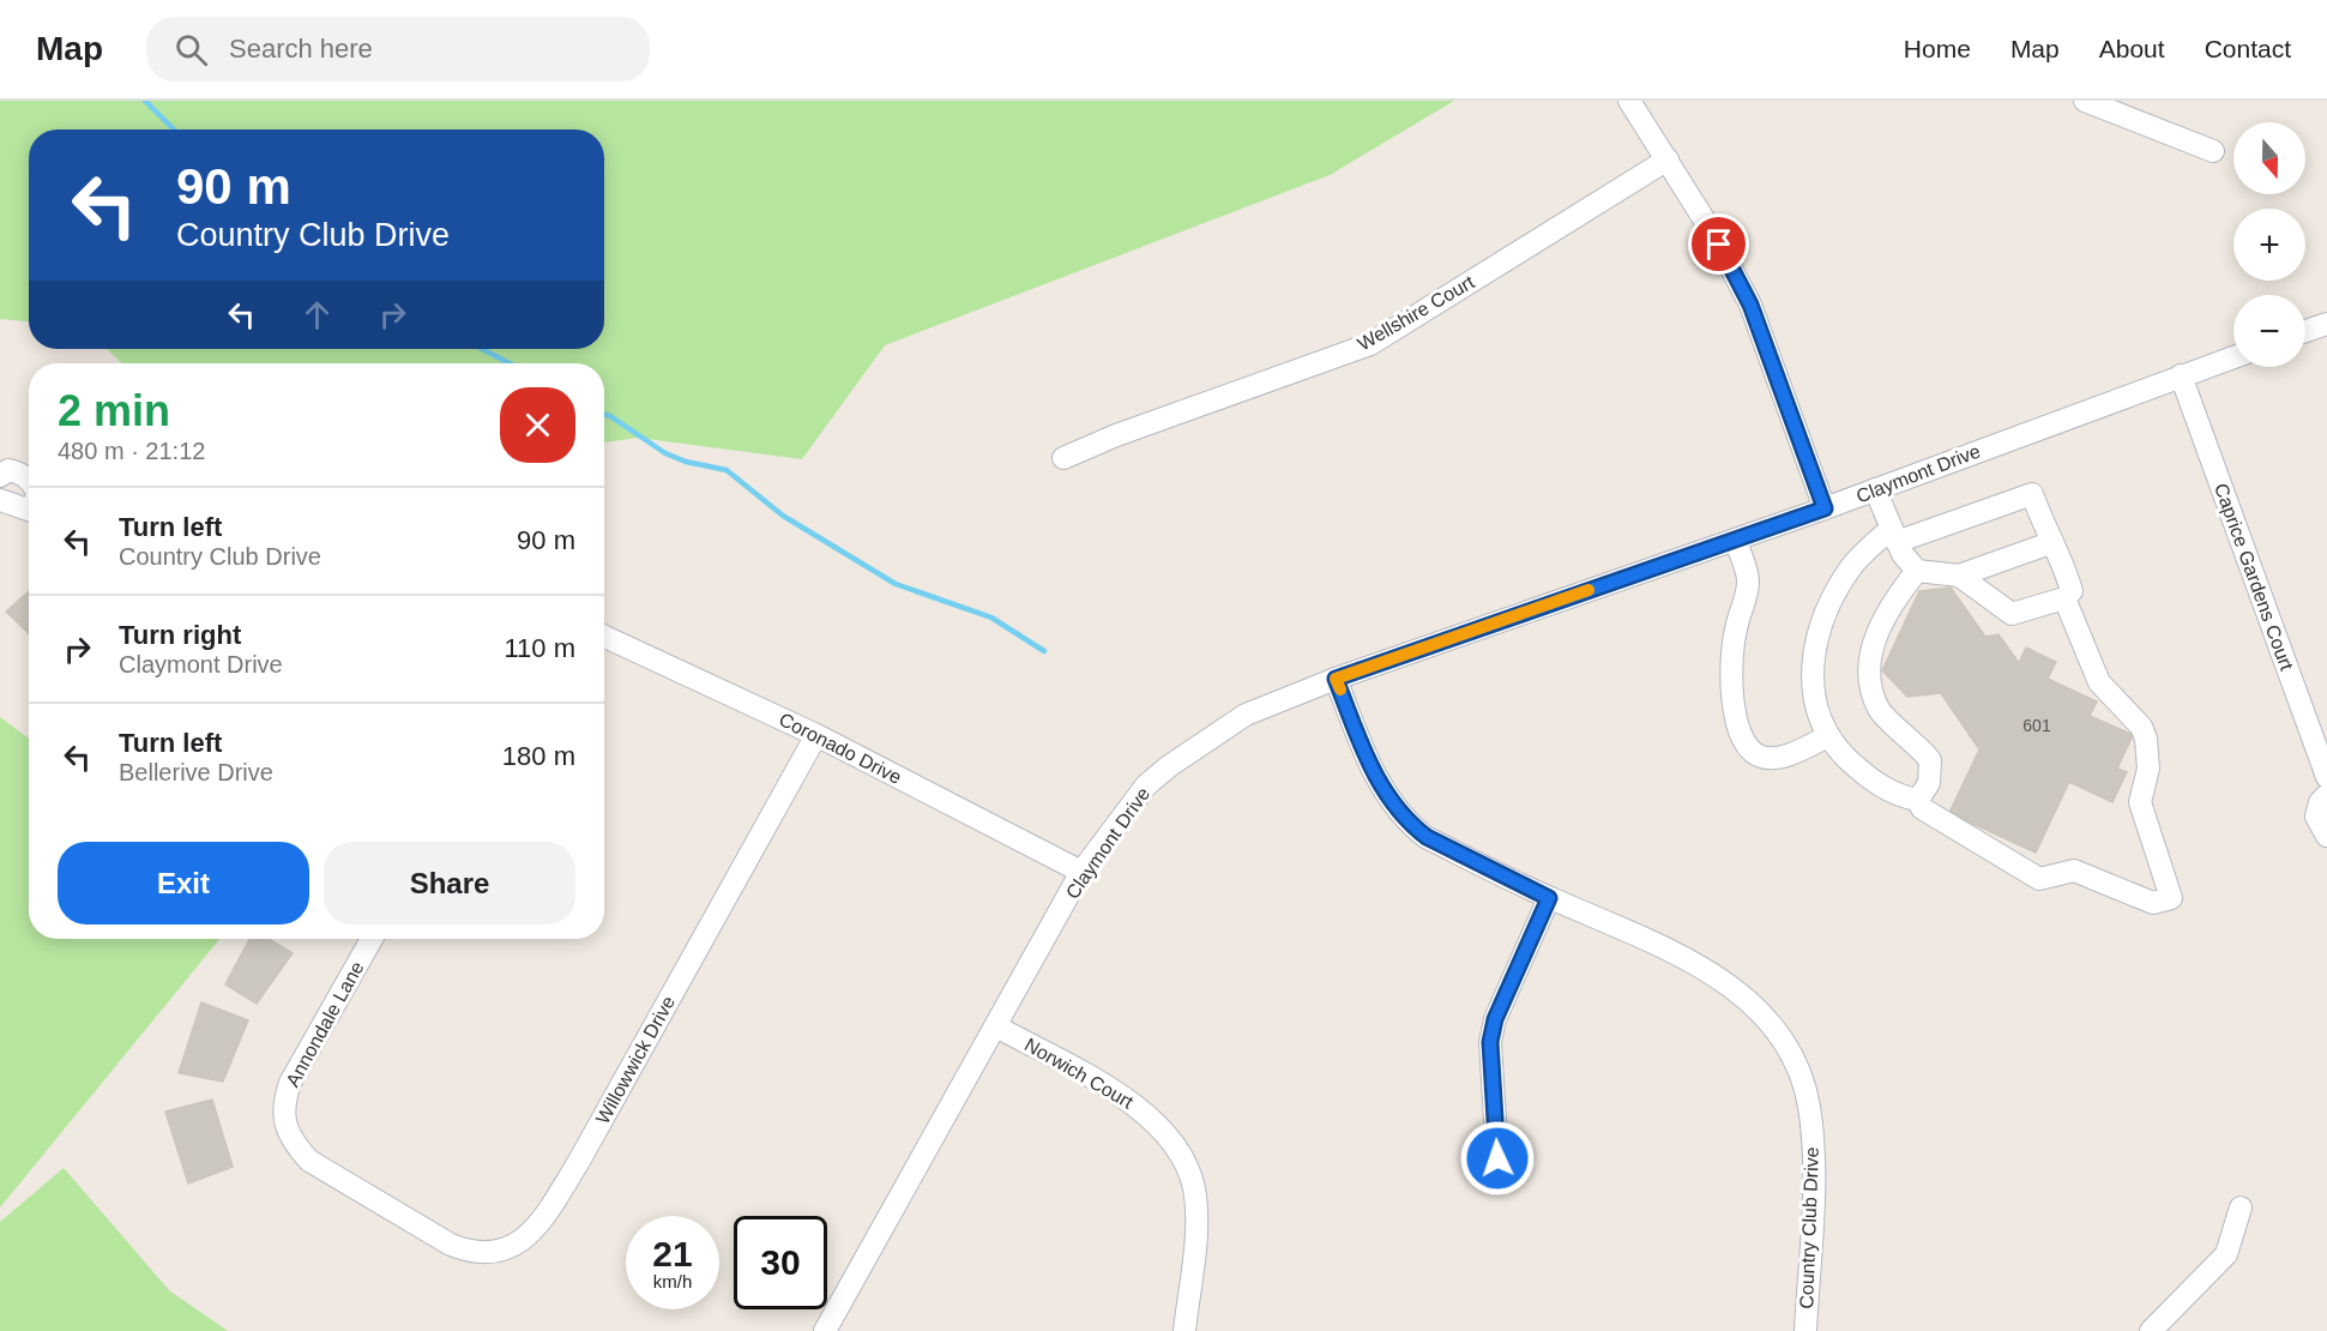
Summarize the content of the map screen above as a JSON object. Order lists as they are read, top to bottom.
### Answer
{
  "streets": {
    "street": [
      "Wellshire Court",
      "Claymont Drive",
      "Caprice Gardens Court",
      "Coronado Drive",
      "Annondale Lane",
      "Willowwick Drive",
      "Norwich Court",
      "Country Club Drive"
    ]
  },
  "crossings": [
    ["Claymont Drive", "Caprice Gardens Court"],
    ["Claymont Drive", "Coronado Drive"],
    ["Claymont Drive", "Norwich Court"],
    ["Claymont Drive", "Country Club Drive"],
    ["Coronado Drive", "Willowwick Drive"],
    ["Annondale Lane", "Willowwick Drive"]
  ],
  "house_numbers": ["601"],
  "north": "bottom",
  "page": {
    "header": "Map",
    "search": "Search here",
    "nav": [
      "Home",
      "Map",
      "About",
      "Contact"
    ],
    "map_buttons": ["+", "−"],
    "turn": ["90 m", "Country Club Drive"],
    "heading": ["2 min", "480 m · 21:12"],
    "list": [
      {
        "name": "Turn left",
        "note": "Country Club Drive",
        "value": "90 m"
      },
      {
        "name": "Turn right",
        "note": "Claymont Drive",
        "value": "110 m"
      },
      {
        "name": "Turn left",
        "note": "Bellerive Drive",
        "value": "180 m"
      }
    ],
    "buttons": ["Exit", "Share"],
    "speed": "21 km/h",
    "limit": "30"
  }
}
